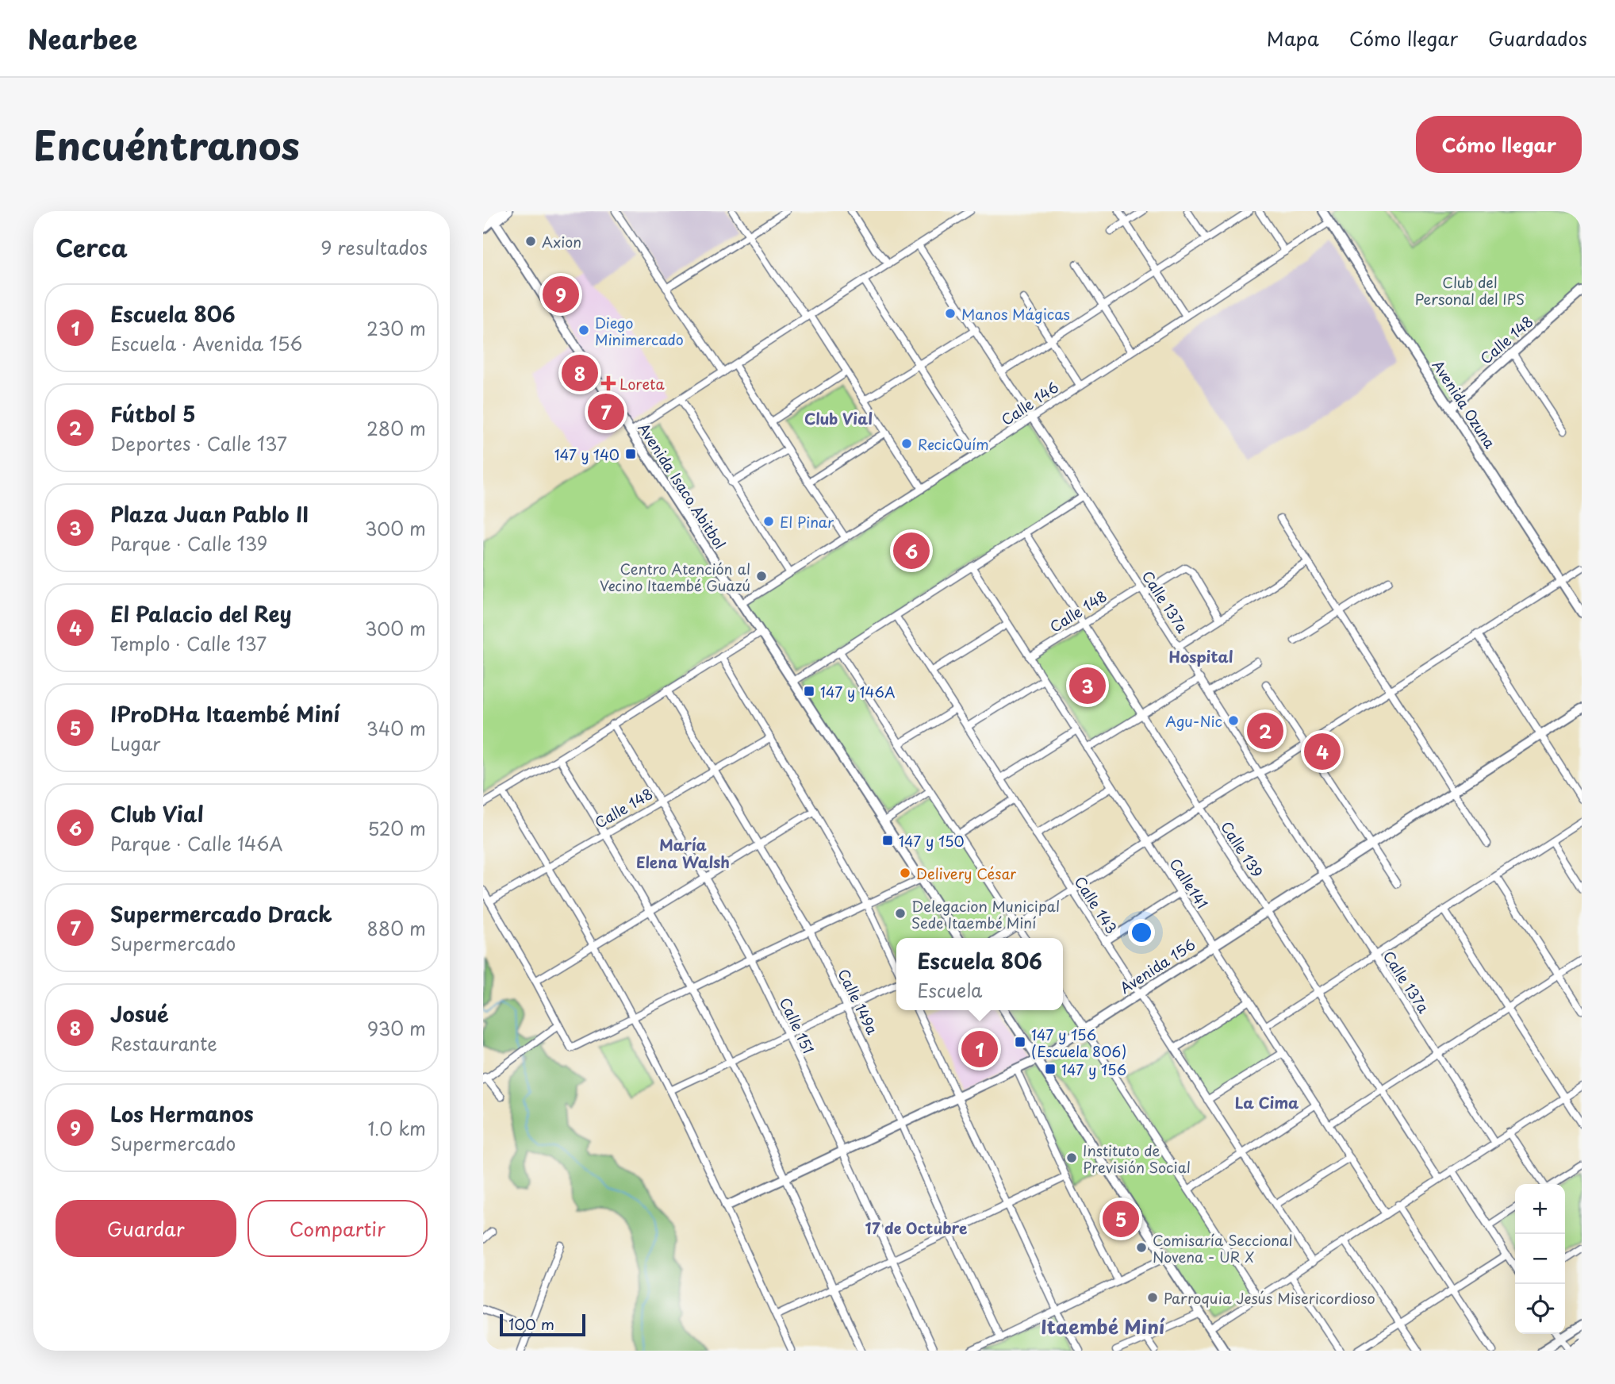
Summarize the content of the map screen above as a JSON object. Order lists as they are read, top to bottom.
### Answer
{
  "streets": {
    "main road": [
      "Calle 148",
      "Avenida Ozuna",
      "Avenida Isaco Abitbol",
      "Avenida 156"
    ],
    "street": [
      "Calle 146",
      "Calle 137a",
      "Calle 139",
      "Calle141",
      "Calle 143",
      "Calle 149a",
      "Calle 151"
    ]
  },
  "crossings": [
    ["Calle 148", "Avenida Ozuna"],
    ["Calle 148", "Calle 137a"],
    ["Calle 148", "Calle 139"],
    ["Calle 148", "Calle141"],
    ["Calle 148", "Calle 149a"],
    ["Calle 148", "Calle 151"],
    ["Calle 146", "Avenida Ozuna"],
    ["Calle 146", "Avenida Isaco Abitbol"],
    ["Calle 146", "Calle 137a"],
    ["Calle 137a", "Avenida 156"],
    ["Calle 139", "Avenida 156"],
    ["Calle141", "Avenida 156"],
    ["Calle 143", "Avenida 156"],
    ["Avenida 156", "Calle 149a"],
    ["Avenida 156", "Calle 151"]
  ],
  "districts": [
    "Club Vial",
    "Hospital",
    "María Elena Walsh",
    "La Cima",
    "17 de Octubre",
    "Itaembé Miní"
  ],
  "parks": ["Club del Personal del IPS"],
  "places": {
    "other": [
      "Axion",
      "Manos Mágicas",
      "Diego Minimercado",
      "RecicQuím",
      "El Pinar",
      "Centro Atención al Vecino Itaembé Guazú",
      "Agu-Nic",
      "Delivery César",
      "Delegacion Municipal Sede Itaembé Miní",
      "Instituto de Previsión Social",
      "Comisaría Seccional Novena - UR X",
      "Parroquia Jesús Misericordioso"
    ],
    "health": ["Loreta"],
    "transit": [
      "147 y 140",
      "147 y 146A",
      "147 y 150",
      "147 y 156 (Escuela 806)",
      "147 y 156"
    ]
  },
  "scale_bar": "100 m",
  "page": {
    "header": "Nearbee",
    "nav": ["Mapa", "Cómo llegar", "Guardados"],
    "title": "Encuéntranos",
    "buttons": [
      "Cómo llegar",
      ["Guardar", "Compartir"]
    ],
    "heading": ["Cerca", "9 resultados"],
    "pins": [
      "9",
      "8",
      "7",
      "6",
      "3",
      "2",
      "4",
      "1",
      "5"
    ],
    "list": [
      {
        "mark": "1",
        "name": "Escuela 806",
        "note": "Escuela · Avenida 156",
        "value": "230 m"
      },
      {
        "mark": "2",
        "name": "Fútbol 5",
        "note": "Deportes · Calle 137",
        "value": "280 m"
      },
      {
        "mark": "3",
        "name": "Plaza Juan Pablo II",
        "note": "Parque · Calle 139",
        "value": "300 m"
      },
      {
        "mark": "4",
        "name": "El Palacio del Rey",
        "note": "Templo · Calle 137",
        "value": "300 m"
      },
      {
        "mark": "5",
        "name": "IProDHa Itaembé Miní",
        "note": "Lugar",
        "value": "340 m"
      },
      {
        "mark": "6",
        "name": "Club Vial",
        "note": "Parque · Calle 146A",
        "value": "520 m"
      },
      {
        "mark": "7",
        "name": "Supermercado Drack",
        "note": "Supermercado",
        "value": "880 m"
      },
      {
        "mark": "8",
        "name": "Josué",
        "note": "Restaurante",
        "value": "930 m"
      },
      {
        "mark": "9",
        "name": "Los Hermanos",
        "note": "Supermercado",
        "value": "1.0 km"
      }
    ],
    "popup": ["Escuela 806", "Escuela"],
    "map_buttons": ["+", "−"],
    "scale": "100 m"
  }
}
